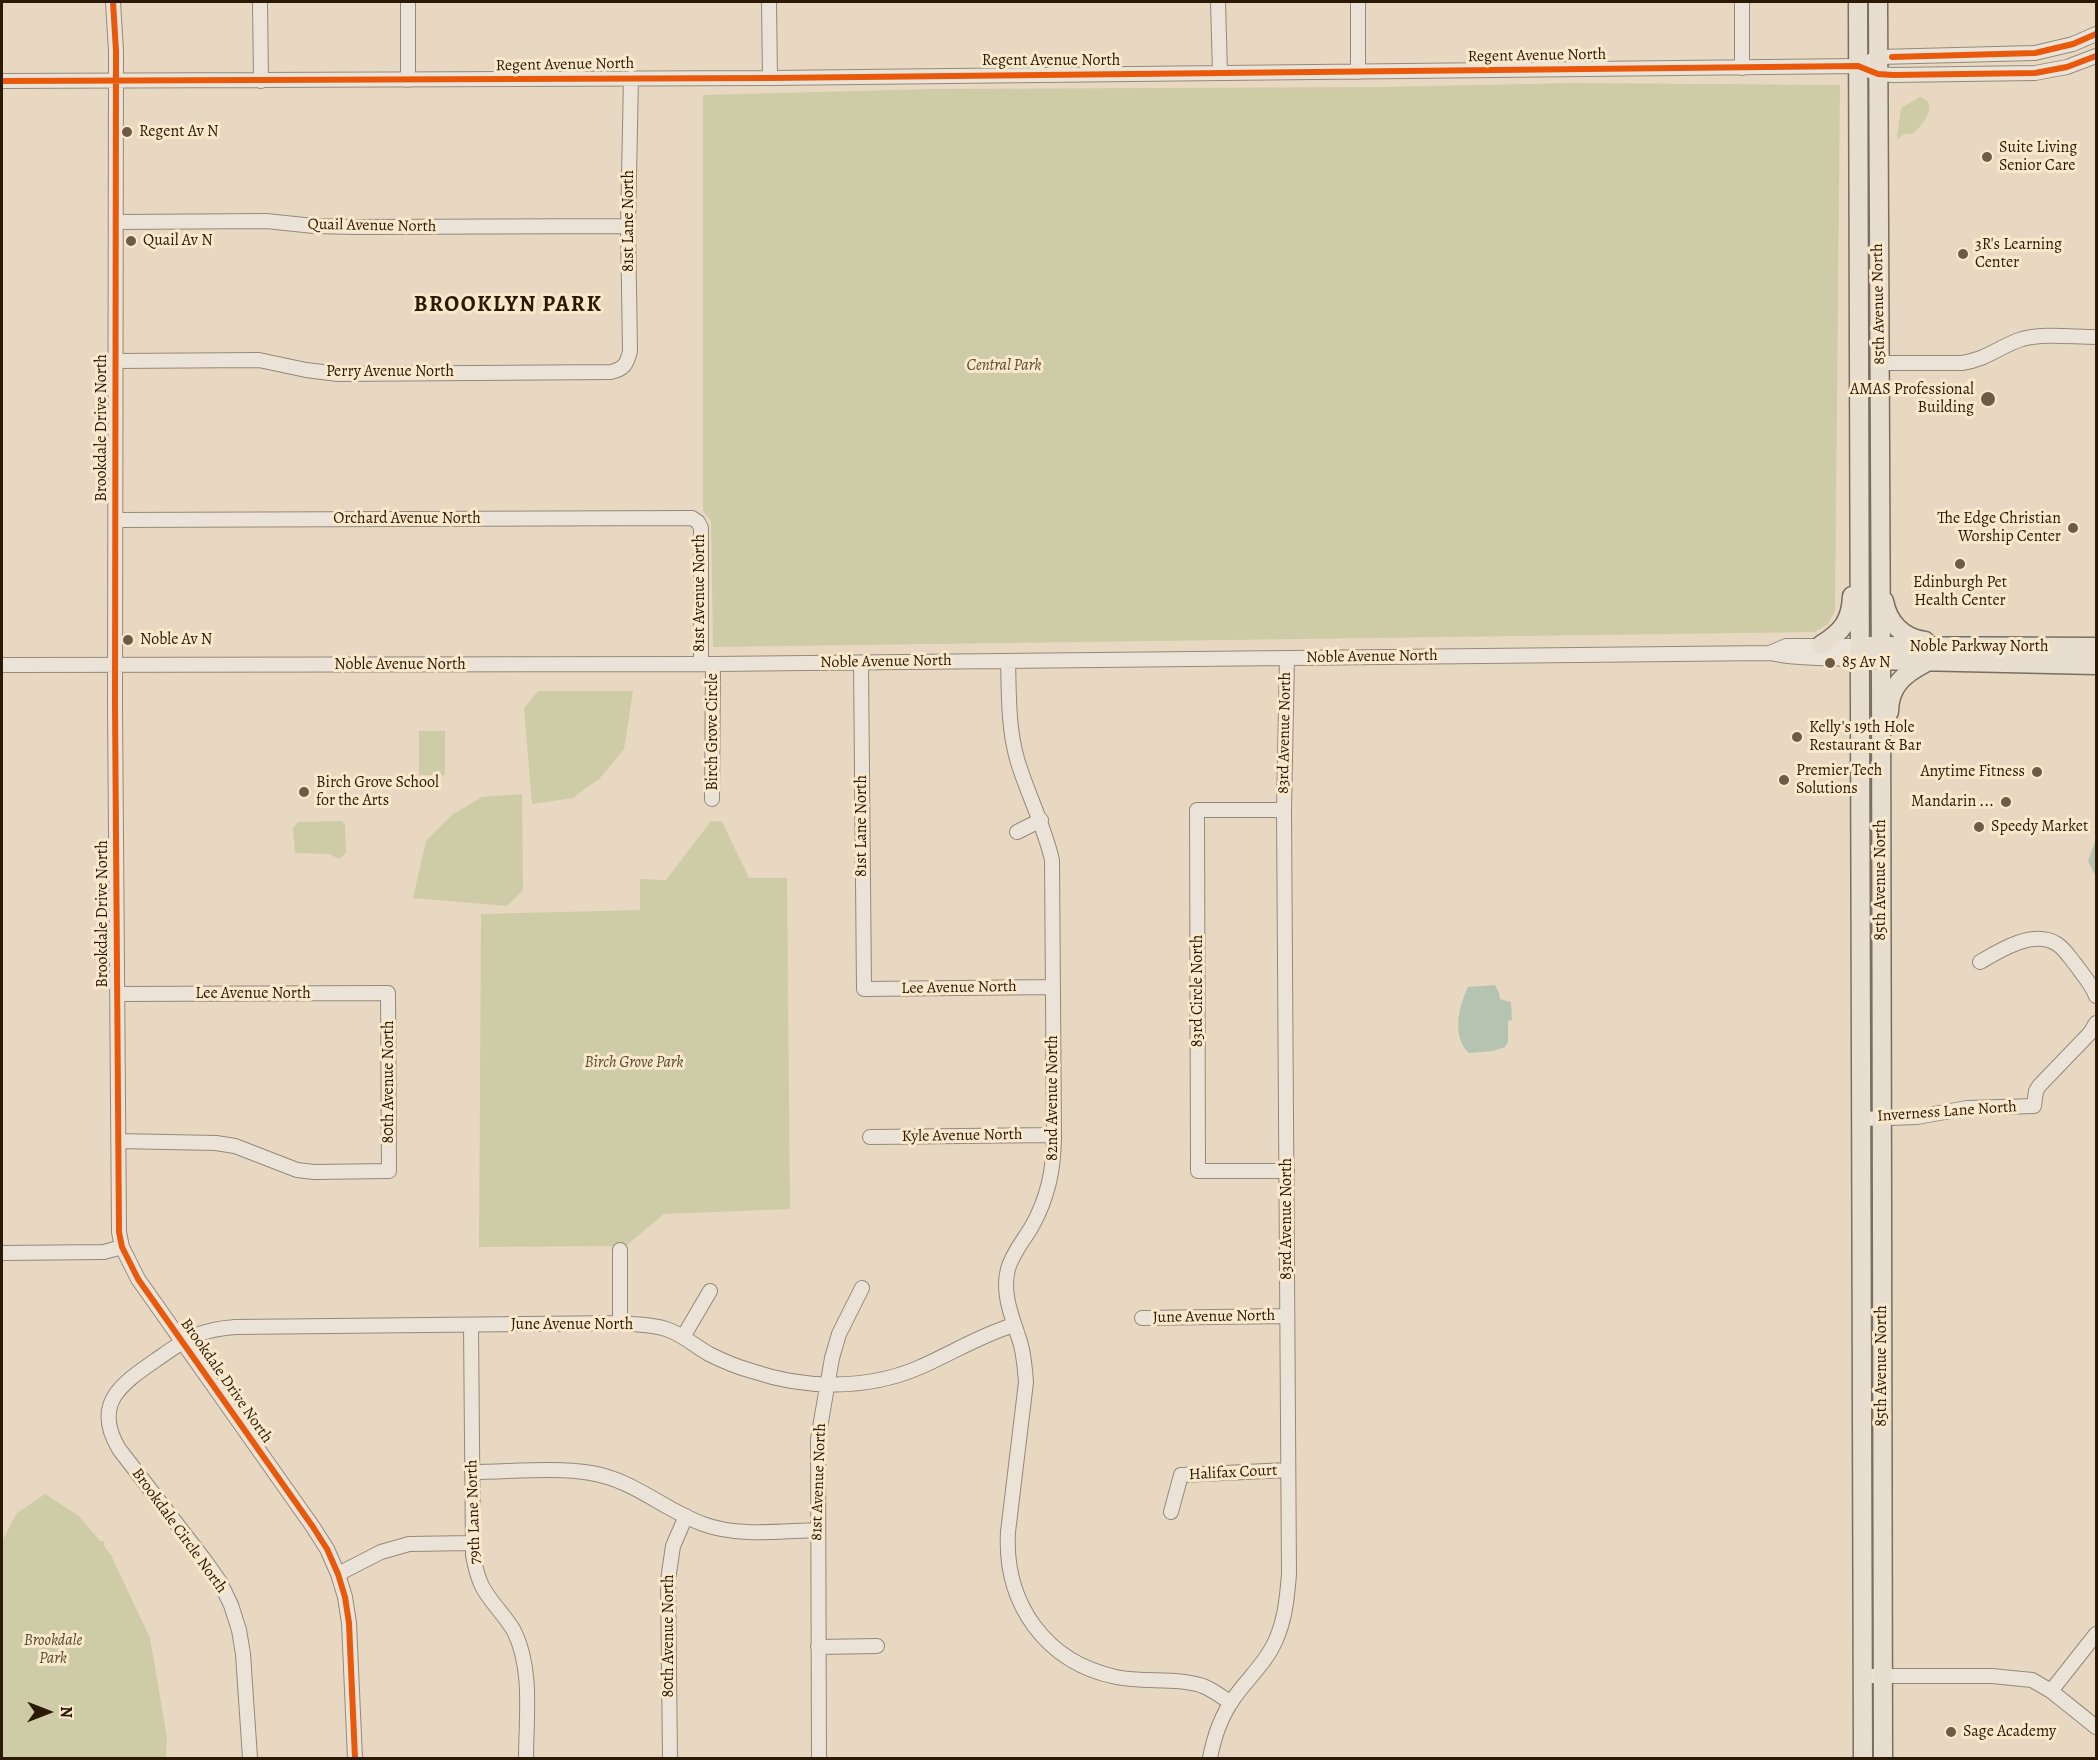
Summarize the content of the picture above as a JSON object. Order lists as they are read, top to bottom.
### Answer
{
  "streets": {
    "main road": ["85th Avenue North", "Noble Parkway North"],
    "street": [
      "Regent Avenue North",
      "81st Lane North",
      "Quail Avenue North",
      "Perry Avenue North",
      "Brookdale Drive North",
      "Orchard Avenue North",
      "81st Avenue North",
      "Noble Avenue North",
      "Birch Grove Circle",
      "83rd Avenue North",
      "Lee Avenue North",
      "83rd Circle North",
      "80th Avenue North",
      "82nd Avenue North",
      "Inverness Lane North",
      "Kyle Avenue North",
      "June Avenue North",
      "Halifax Court",
      "79th Lane North",
      "Brookdale Circle North"
    ]
  },
  "crossings": [
    ["Regent Avenue North", "81st Lane North"],
    ["Regent Avenue North", "85th Avenue North"],
    ["Regent Avenue North", "Brookdale Drive North"],
    ["81st Lane North", "Quail Avenue North"],
    ["81st Lane North", "Perry Avenue North"],
    ["81st Lane North", "Noble Avenue North"],
    ["81st Lane North", "Lee Avenue North"],
    ["Quail Avenue North", "Brookdale Drive North"],
    ["85th Avenue North", "Noble Parkway North"],
    ["85th Avenue North", "Noble Avenue North"],
    ["85th Avenue North", "Inverness Lane North"],
    ["Perry Avenue North", "Brookdale Drive North"],
    ["Brookdale Drive North", "Orchard Avenue North"],
    ["Brookdale Drive North", "Noble Avenue North"],
    ["Brookdale Drive North", "Lee Avenue North"],
    ["Brookdale Drive North", "80th Avenue North"],
    ["Brookdale Drive North", "June Avenue North"],
    ["Brookdale Drive North", "Brookdale Circle North"],
    ["Orchard Avenue North", "81st Avenue North"],
    ["81st Avenue North", "Noble Avenue North"],
    ["81st Avenue North", "Birch Grove Circle"],
    ["81st Avenue North", "June Avenue North"],
    ["Noble Parkway North", "Noble Avenue North"],
    ["Noble Avenue North", "Birch Grove Circle"],
    ["Noble Avenue North", "83rd Avenue North"],
    ["Noble Avenue North", "82nd Avenue North"],
    ["83rd Avenue North", "83rd Circle North"],
    ["83rd Avenue North", "82nd Avenue North"],
    ["83rd Avenue North", "June Avenue North"],
    ["83rd Avenue North", "Halifax Court"],
    ["Lee Avenue North", "80th Avenue North"],
    ["Lee Avenue North", "82nd Avenue North"],
    ["82nd Avenue North", "Kyle Avenue North"],
    ["82nd Avenue North", "June Avenue North"],
    ["June Avenue North", "79th Lane North"],
    ["June Avenue North", "Brookdale Circle North"]
  ],
  "districts": ["BROOKLYN PARK"],
  "parks": ["Central Park", "Birch Grove Park", "Brookdale Park"],
  "places": [
    "Regent Av N",
    "Suite Living Senior Care",
    "Quail Av N",
    "3R's Learning Center",
    "AMAS Professional Building",
    "The Edge Christian Worship Center",
    "Edinburgh Pet Health Center",
    "Noble Av N",
    "85 Av N",
    "Kelly's 19th Hole Restaurant & Bar",
    "Anytime Fitness",
    "Premier Tech Solutions",
    "Birch Grove School for the Arts",
    "Mandarin ...",
    "Speedy Market",
    "Sage Academy"
  ],
  "north": "right"
}
